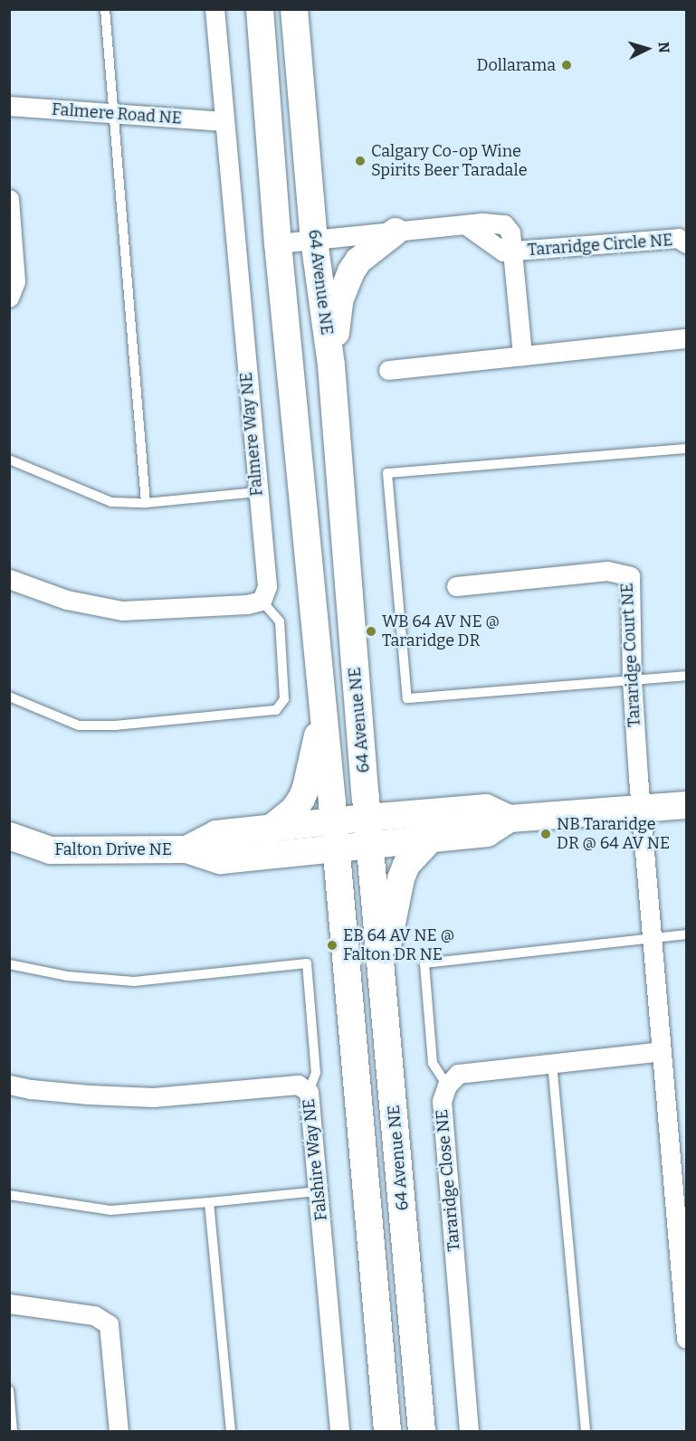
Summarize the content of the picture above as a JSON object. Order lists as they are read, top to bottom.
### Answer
{
  "streets": {
    "main road": ["64 Avenue NE", "Falton Drive NE"],
    "street": [
      "Falmere Road NE",
      "Tararidge Circle NE",
      "Falmere Way NE",
      "Tararidge Court NE",
      "Falshire Way NE",
      "Tararidge Close NE"
    ]
  },
  "crossings": [
    ["Falmere Road NE", "Falmere Way NE"],
    ["Tararidge Circle NE", "64 Avenue NE"],
    ["64 Avenue NE", "Falton Drive NE"]
  ],
  "places": [
    "Dollarama",
    "Calgary Co-op Wine Spirits Beer Taradale",
    "WB 64 AV NE @ Tararidge DR",
    "NB Tararidge DR @ 64 AV NE",
    "EB 64 AV NE @ Falton DR NE"
  ],
  "north": "right"
}
